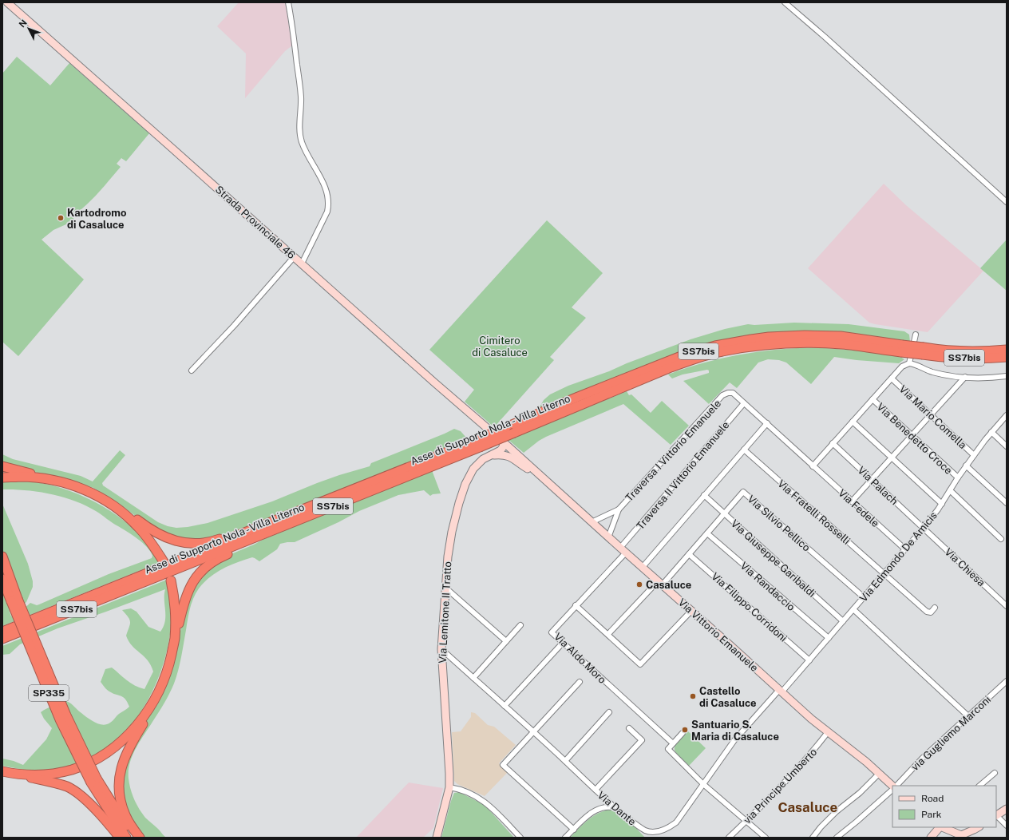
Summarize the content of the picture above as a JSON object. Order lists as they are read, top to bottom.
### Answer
{
  "streets": {
    "highway": ["SS7bis", "Asse di Supporto Nola - Villa Literno", "SP335"],
    "street": [
      "Strada Provinciale 46",
      "Via Mario Comella",
      "Via Benedetto Croce",
      "Traversa I Vittorio Emanuele",
      "Traversa II Vittorio Emanuele",
      "Via Palach",
      "Via Fedele",
      "Via Fratelli Rosselli",
      "Via Silvio Pellico",
      "Via Edmondo De Amicis",
      "Via Giuseppe Garibaldi",
      "Via Chiesa",
      "Via Randaccio",
      "Via Filippo Corridoni",
      "Via Lemitone II Tratto",
      "Via Vittorio Emanuele",
      "Via Aldo Moro",
      "via Gugliemo Marconi",
      "via Principe Umberto",
      "Via Dante"
    ]
  },
  "crossings": [
    ["Strada Provinciale 46", "Via Lemitone II Tratto"],
    ["Strada Provinciale 46", "Via Vittorio Emanuele"],
    ["Via Mario Comella", "Via Edmondo De Amicis"],
    ["Via Benedetto Croce", "Via Edmondo De Amicis"],
    ["Traversa I Vittorio Emanuele", "Traversa II Vittorio Emanuele"],
    ["Traversa I Vittorio Emanuele", "Via Fedele"],
    ["Traversa I Vittorio Emanuele", "Via Vittorio Emanuele"],
    ["Traversa II Vittorio Emanuele", "Via Fedele"],
    ["Traversa II Vittorio Emanuele", "Via Vittorio Emanuele"],
    ["Traversa II Vittorio Emanuele", "Via Aldo Moro"],
    ["Via Palach", "Via Edmondo De Amicis"],
    ["Via Palach", "Via Chiesa"],
    ["Via Fedele", "Via Edmondo De Amicis"],
    ["Via Fratelli Rosselli", "Via Edmondo De Amicis"],
    ["Via Silvio Pellico", "Via Edmondo De Amicis"],
    ["Via Silvio Pellico", "Via Giuseppe Garibaldi"],
    ["Via Silvio Pellico", "Via Randaccio"],
    ["Via Silvio Pellico", "Via Filippo Corridoni"],
    ["Via Silvio Pellico", "Via Vittorio Emanuele"],
    ["Via Edmondo De Amicis", "Via Giuseppe Garibaldi"],
    ["Via Edmondo De Amicis", "Via Chiesa"],
    ["Via Edmondo De Amicis", "Via Randaccio"],
    ["Via Edmondo De Amicis", "Via Filippo Corridoni"],
    ["Via Edmondo De Amicis", "Via Vittorio Emanuele"],
    ["Via Edmondo De Amicis", "Via Dante"],
    ["Via Lemitone II Tratto", "Via Vittorio Emanuele"],
    ["Via Lemitone II Tratto", "Via Dante"],
    ["Via Vittorio Emanuele", "Via Aldo Moro"],
    ["Via Vittorio Emanuele", "via Principe Umberto"],
    ["Via Vittorio Emanuele", "Via Dante"]
  ],
  "districts": ["Casaluce"],
  "parks": ["Cimitero di Casaluce"],
  "places": [
    "Kartodromo di Casaluce",
    "Casaluce",
    "Castello di Casaluce",
    "Santuario S. Maria di Casaluce"
  ],
  "legend": ["Road", "Park"],
  "north": "top left"
}
